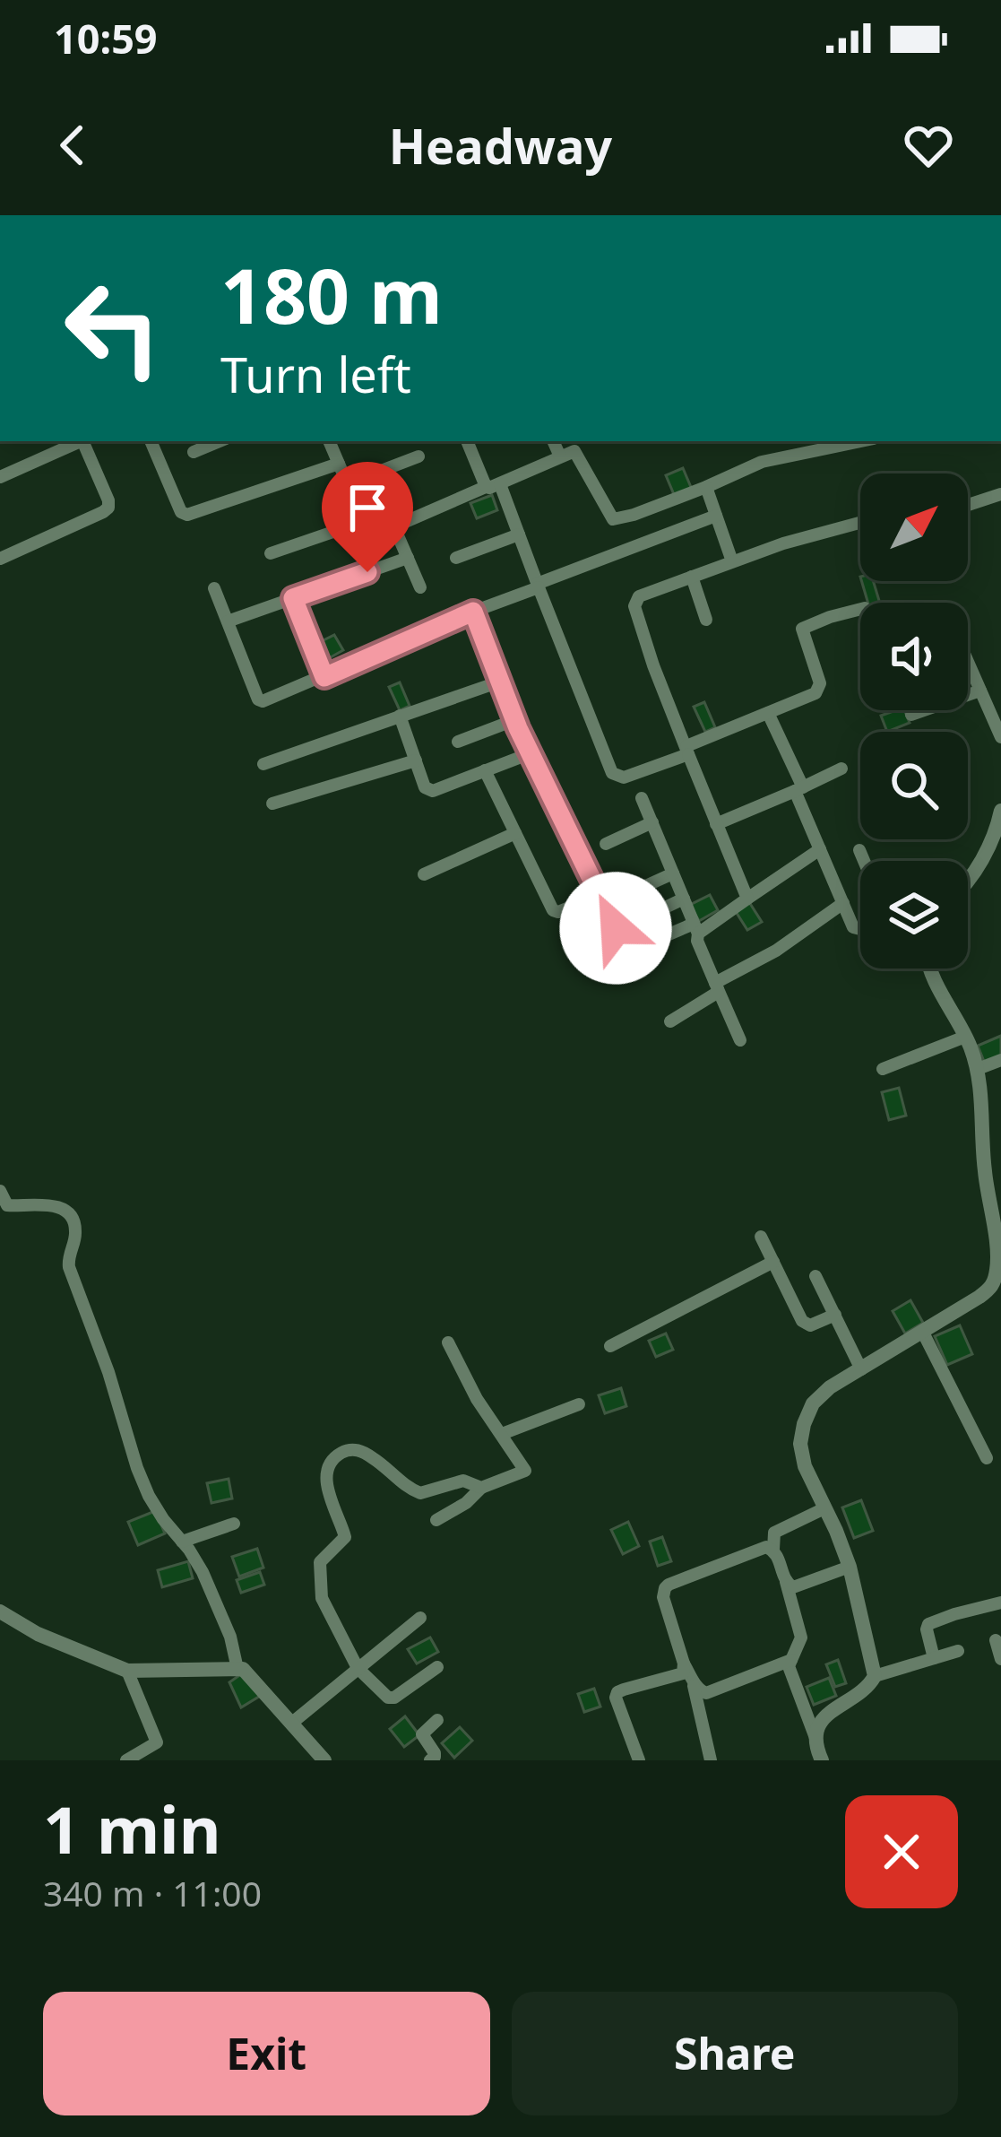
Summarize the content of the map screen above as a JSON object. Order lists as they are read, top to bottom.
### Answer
{
  "north": "top right",
  "page": {
    "status": "10:59",
    "header": "Headway",
    "turn": ["180 m", "Turn left"],
    "heading": ["1 min", "340 m · 11:00"],
    "buttons": ["Exit", "Share"]
  }
}
